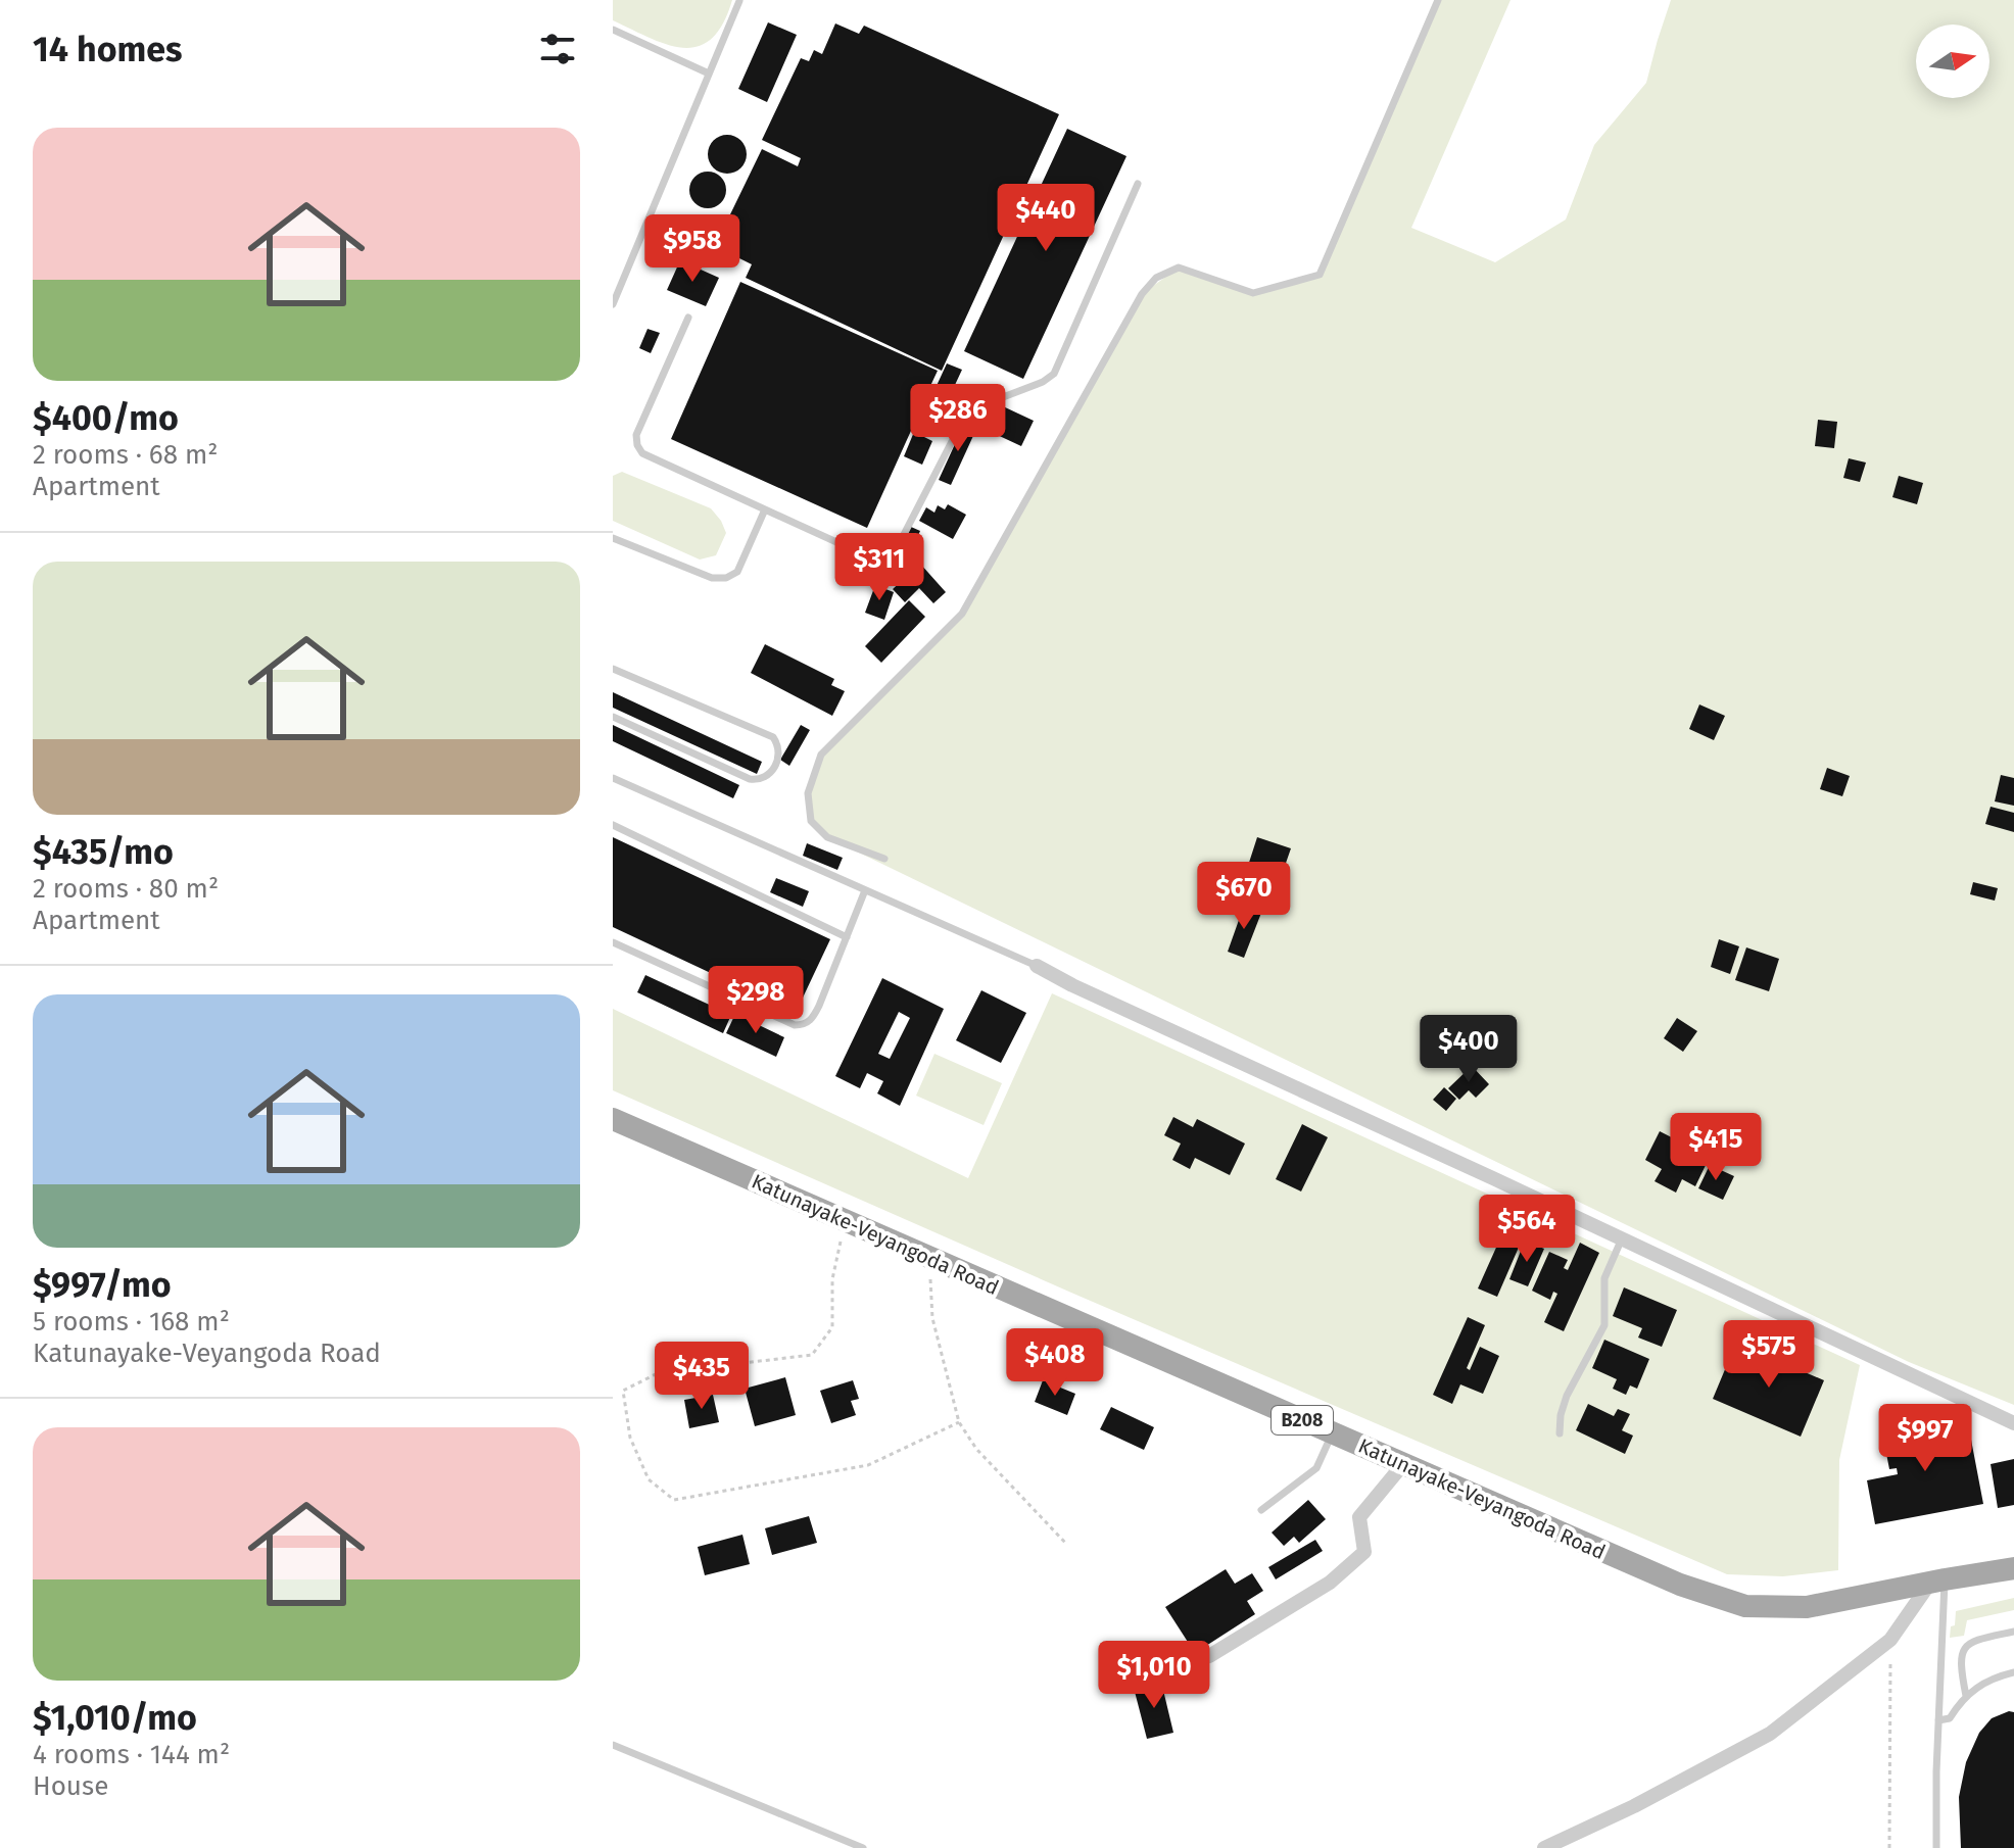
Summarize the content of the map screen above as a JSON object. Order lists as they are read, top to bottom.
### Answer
{
  "streets": {
    "main road": ["Katunayake-Veyangoda Road", "B208"]
  },
  "north": "right",
  "page": {
    "heading": "14 homes",
    "list": [
      {
        "name": "$400/mo",
        "note": "2 rooms · 68 m² · Apartment"
      },
      {
        "name": "$435/mo",
        "note": "2 rooms · 80 m² · Apartment"
      },
      {
        "name": "$997/mo",
        "note": "5 rooms · 168 m² · Katunayake-Veyangoda Road"
      },
      {
        "name": "$1,010/mo",
        "note": "4 rooms · 144 m² · House"
      }
    ],
    "price": [
      "$440",
      "$958",
      "$286",
      "$311",
      "$670",
      "$298",
      "$400",
      "$415",
      "$564",
      "$575",
      "$408",
      "$435",
      "$997",
      "$1,010"
    ]
  }
}
